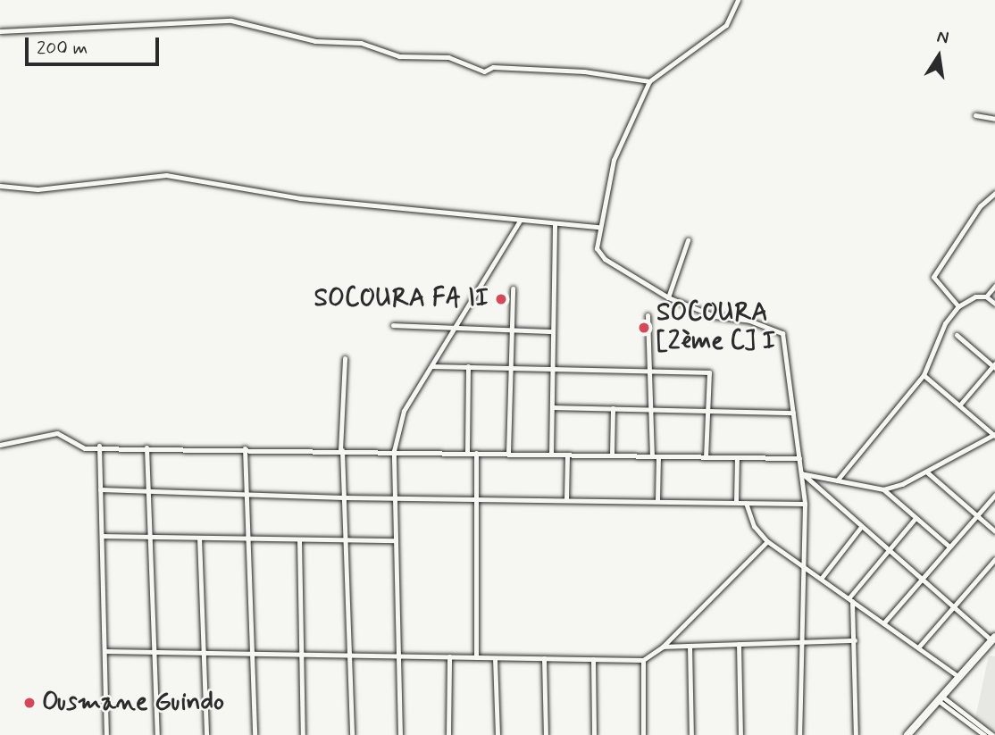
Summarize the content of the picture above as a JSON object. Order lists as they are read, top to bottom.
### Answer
{
  "places": ["SOCOURA FA II", "SOCOURA [2ème C] I", "Ousmane Guindo"],
  "scale_bar": "200 m",
  "north": "top"
}
